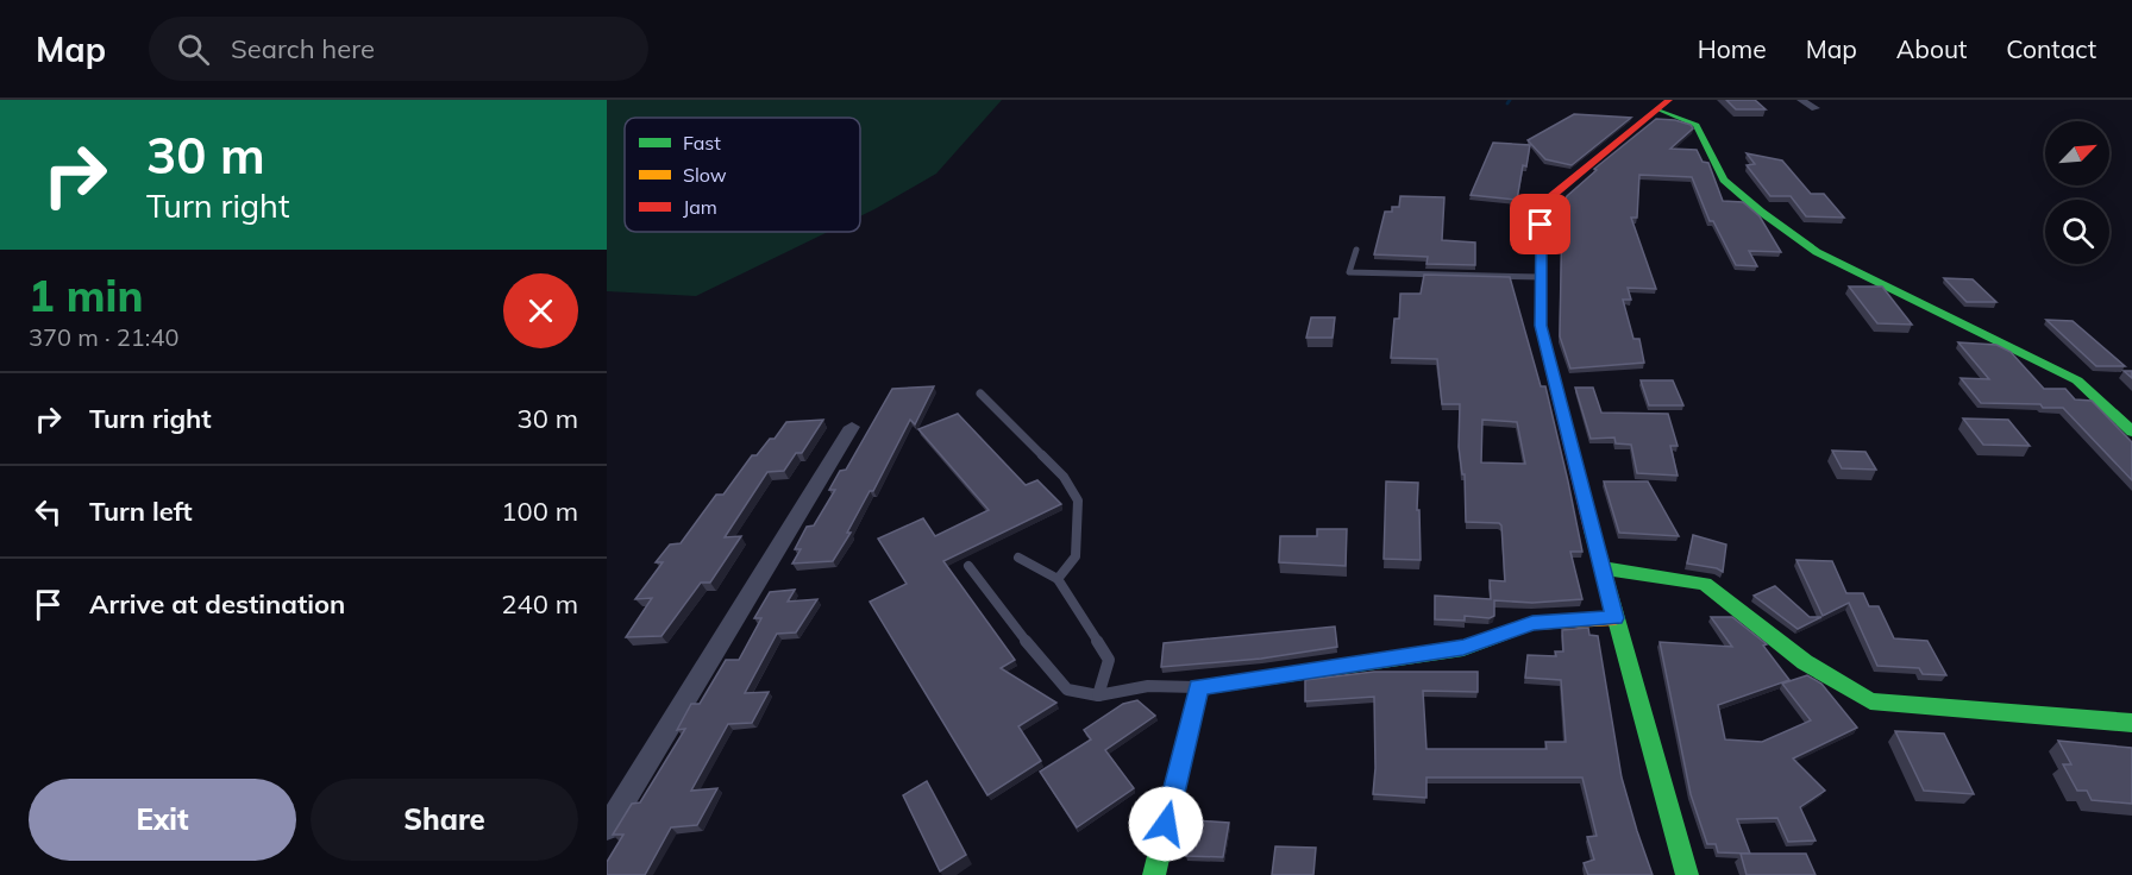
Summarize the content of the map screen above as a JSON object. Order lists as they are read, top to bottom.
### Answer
{
  "legend": ["Fast", "Slow", "Jam"],
  "north": "top right",
  "page": {
    "header": "Map",
    "search": "Search here",
    "nav": [
      "Home",
      "Map",
      "About",
      "Contact"
    ],
    "turn": ["30 m", "Turn right"],
    "heading": ["1 min", "370 m · 21:40"],
    "list": [
      {
        "name": "Turn right",
        "value": "30 m"
      },
      {
        "name": "Turn left",
        "value": "100 m"
      },
      {
        "name": "Arrive at destination",
        "value": "240 m"
      }
    ],
    "buttons": ["Exit", "Share"]
  }
}
